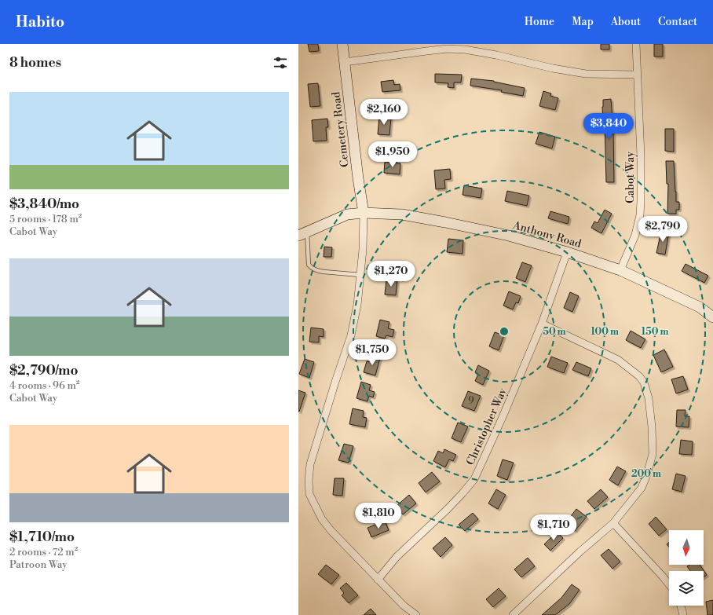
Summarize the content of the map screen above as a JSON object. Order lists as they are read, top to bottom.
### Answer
{
  "streets": {
    "street": [
      "Cemetery Road",
      "Cabot Way",
      "Anthony Road",
      "Christopher Way"
    ]
  },
  "crossings": [
    ["Cemetery Road", "Anthony Road"],
    ["Cabot Way", "Anthony Road"],
    ["Anthony Road", "Christopher Way"]
  ],
  "house_numbers": ["9"],
  "north": "bottom",
  "page": {
    "header": "Habito",
    "nav": [
      "Home",
      "Map",
      "About",
      "Contact"
    ],
    "heading": "8 homes",
    "list": [
      {
        "name": "$3,840/mo",
        "note": "5 rooms · 178 m² · Cabot Way"
      },
      {
        "name": "$2,790/mo",
        "note": "4 rooms · 96 m² · Cabot Way"
      },
      {
        "name": "$1,710/mo",
        "note": "2 rooms · 72 m² · Patroon Way"
      }
    ],
    "price": [
      "$2,160",
      "$3,840",
      "$1,950",
      "$2,790",
      "$1,270",
      "$1,750",
      "$1,810",
      "$1,710"
    ]
  },
  "rings": [
    "50 m",
    "100 m",
    "150 m",
    "200 m"
  ]
}
